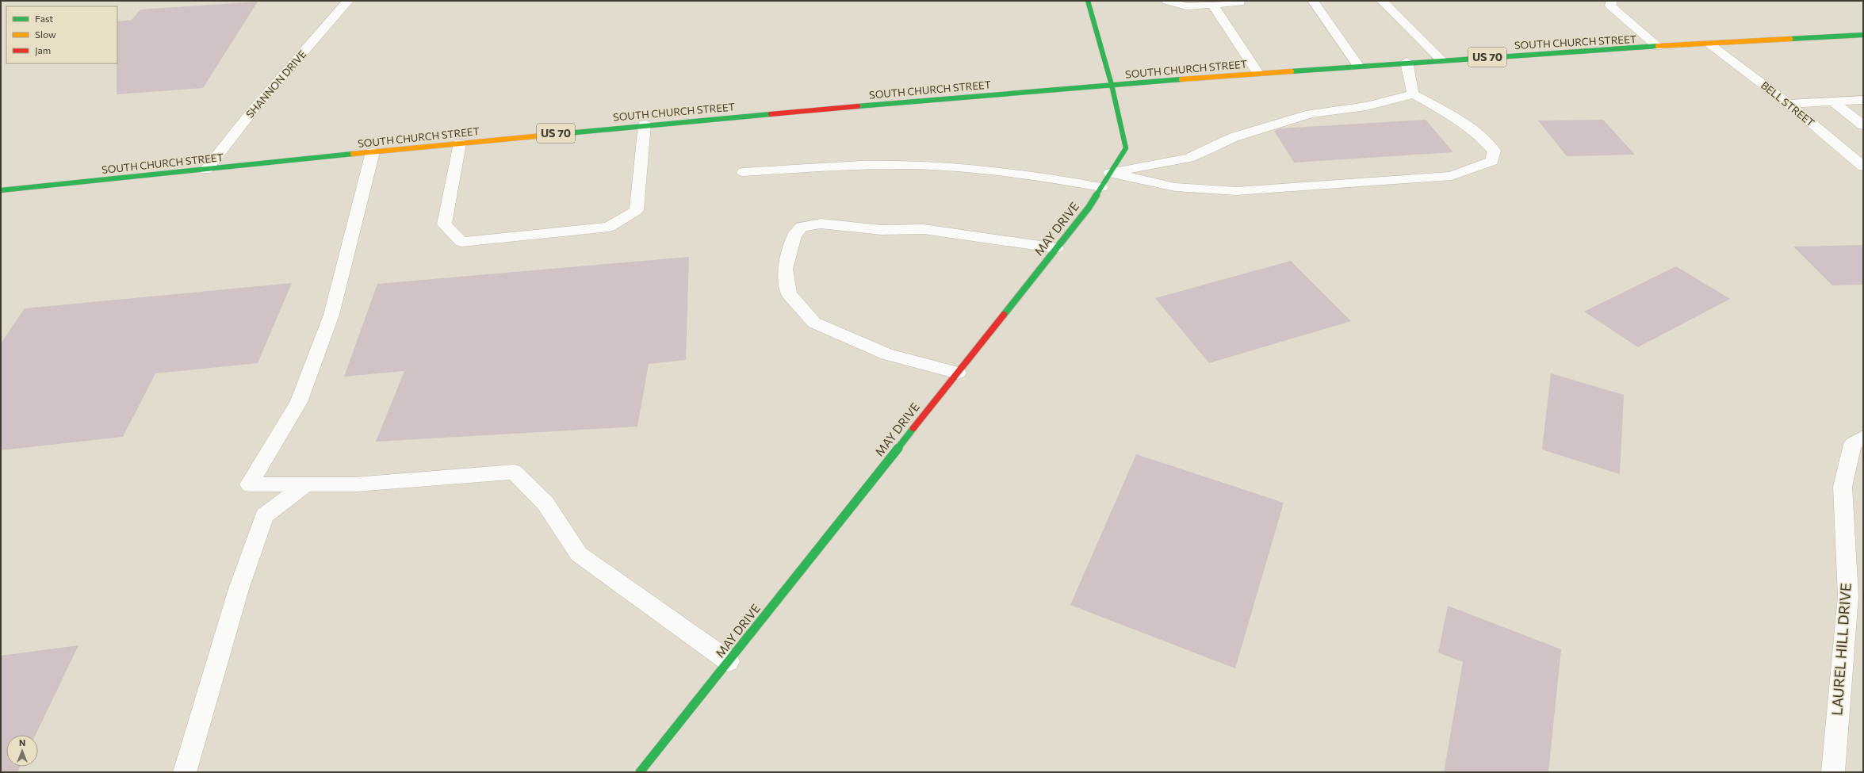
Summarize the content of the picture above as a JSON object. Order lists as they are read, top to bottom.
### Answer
{
  "streets": {
    "main road": ["SOUTH CHURCH STREET", "US 70", "MAY DRIVE"],
    "street": ["SHANNON DRIVE", "BELL STREET", "LAUREL HILL DRIVE"]
  },
  "crossings": [
    ["SOUTH CHURCH STREET", "SHANNON DRIVE"],
    ["SOUTH CHURCH STREET", "BELL STREET"],
    ["SOUTH CHURCH STREET", "MAY DRIVE"]
  ],
  "legend": ["Fast", "Slow", "Jam"],
  "north": "top"
}
